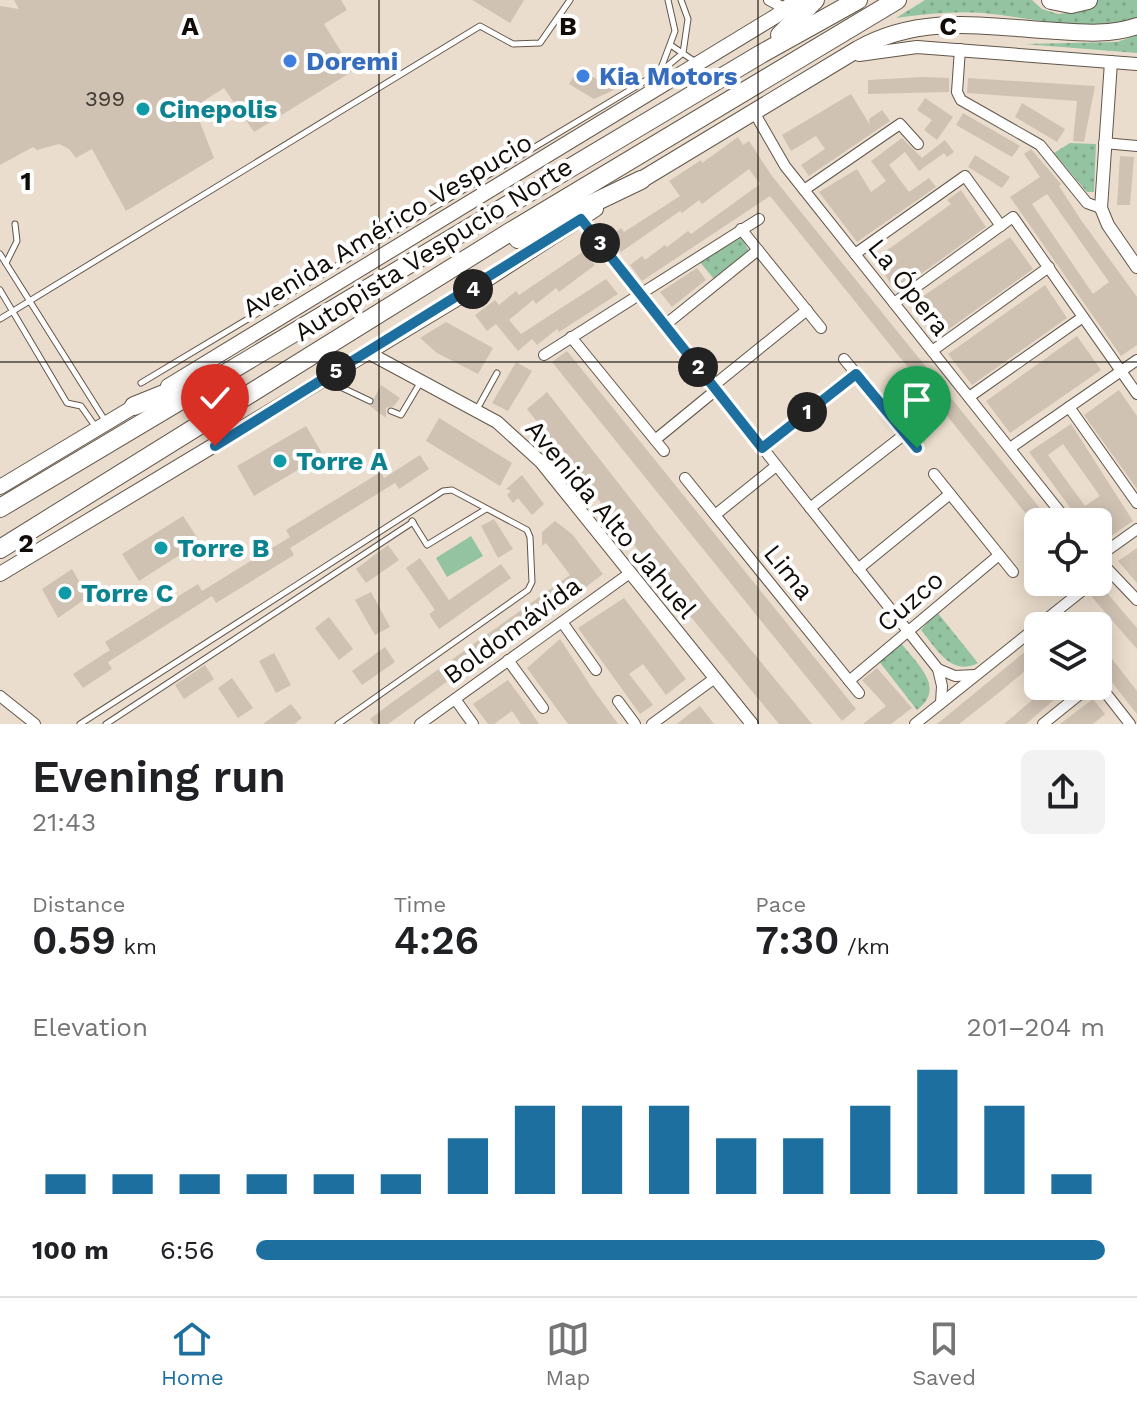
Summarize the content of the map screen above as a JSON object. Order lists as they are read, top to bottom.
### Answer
{
  "streets": {
    "highway": ["Autopista Vespucio Norte"],
    "main road": ["Avenida Américo Vespucio"],
    "street": [
      "La Ópera",
      "Avenida Alto Jahuel",
      "Lima",
      "Cuzco",
      "Boldomávida"
    ]
  },
  "crossings": [
    ["Avenida Alto Jahuel", "Boldomávida"],
    ["Lima", "Cuzco"]
  ],
  "places": [
    "Doremi",
    "Kia Motors",
    "Cinepolis",
    "Torre A",
    "Torre B",
    "Torre C"
  ],
  "house_numbers": ["399"],
  "page": {
    "pins": [
      "3",
      "4",
      "2",
      "5",
      "1"
    ],
    "heading": ["Evening run", "21:43"],
    "stats": [
      ["Distance", "0.59 km"],
      ["Time", "4:26"],
      ["Pace", "7:30 /km"]
    ],
    "chart": ["Elevation", "201–204 m"],
    "list": [
      {
        "name": "100 m",
        "note": "6:56"
      }
    ],
    "tabs": ["Home", "Map", "Saved"]
  },
  "grid": {
    "columns": ["A", "B", "C"],
    "rows": ["1", "2"]
  }
}
